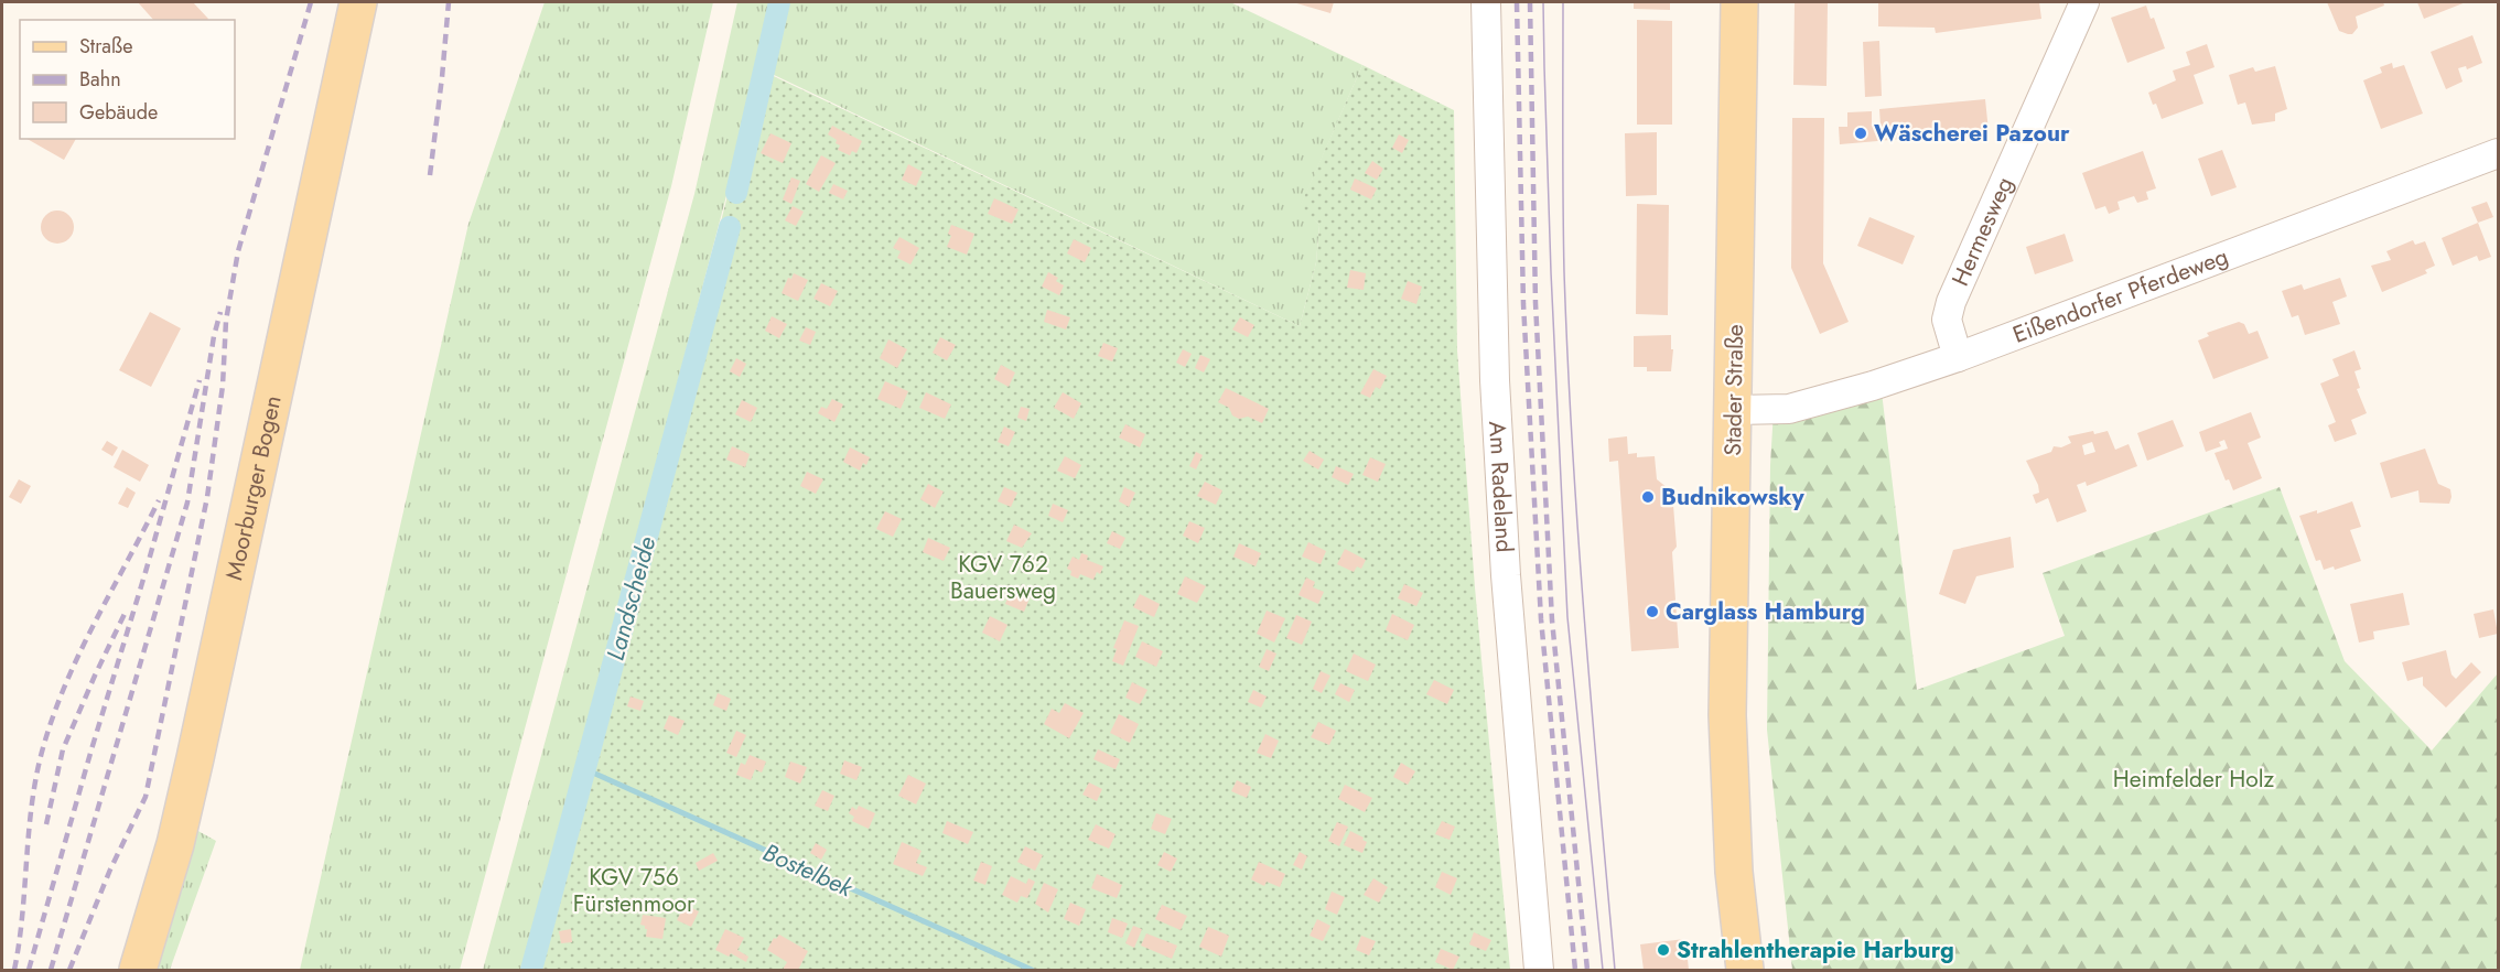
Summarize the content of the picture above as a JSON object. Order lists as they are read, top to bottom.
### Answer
{
  "streets": {
    "main road": ["Stader Straße", "Moorburger Bogen"],
    "street": ["Hermesweg", "Eißendorfer Pferdeweg", "Am Radeland"]
  },
  "crossings": [
    ["Hermesweg", "Eißendorfer Pferdeweg"],
    ["Eißendorfer Pferdeweg", "Stader Straße"]
  ],
  "water": ["Landscheide", "Bostelbek"],
  "parks": ["KGV 762 Bauersweg", "Heimfelder Holz", "KGV 756 Fürstenmoor"],
  "places": [
    "Wäscherei Pazour",
    "Budnikowsky",
    "Carglass Hamburg",
    "Strahlentherapie Harburg"
  ],
  "legend": ["Straße", "Bahn", "Gebäude"]
}
